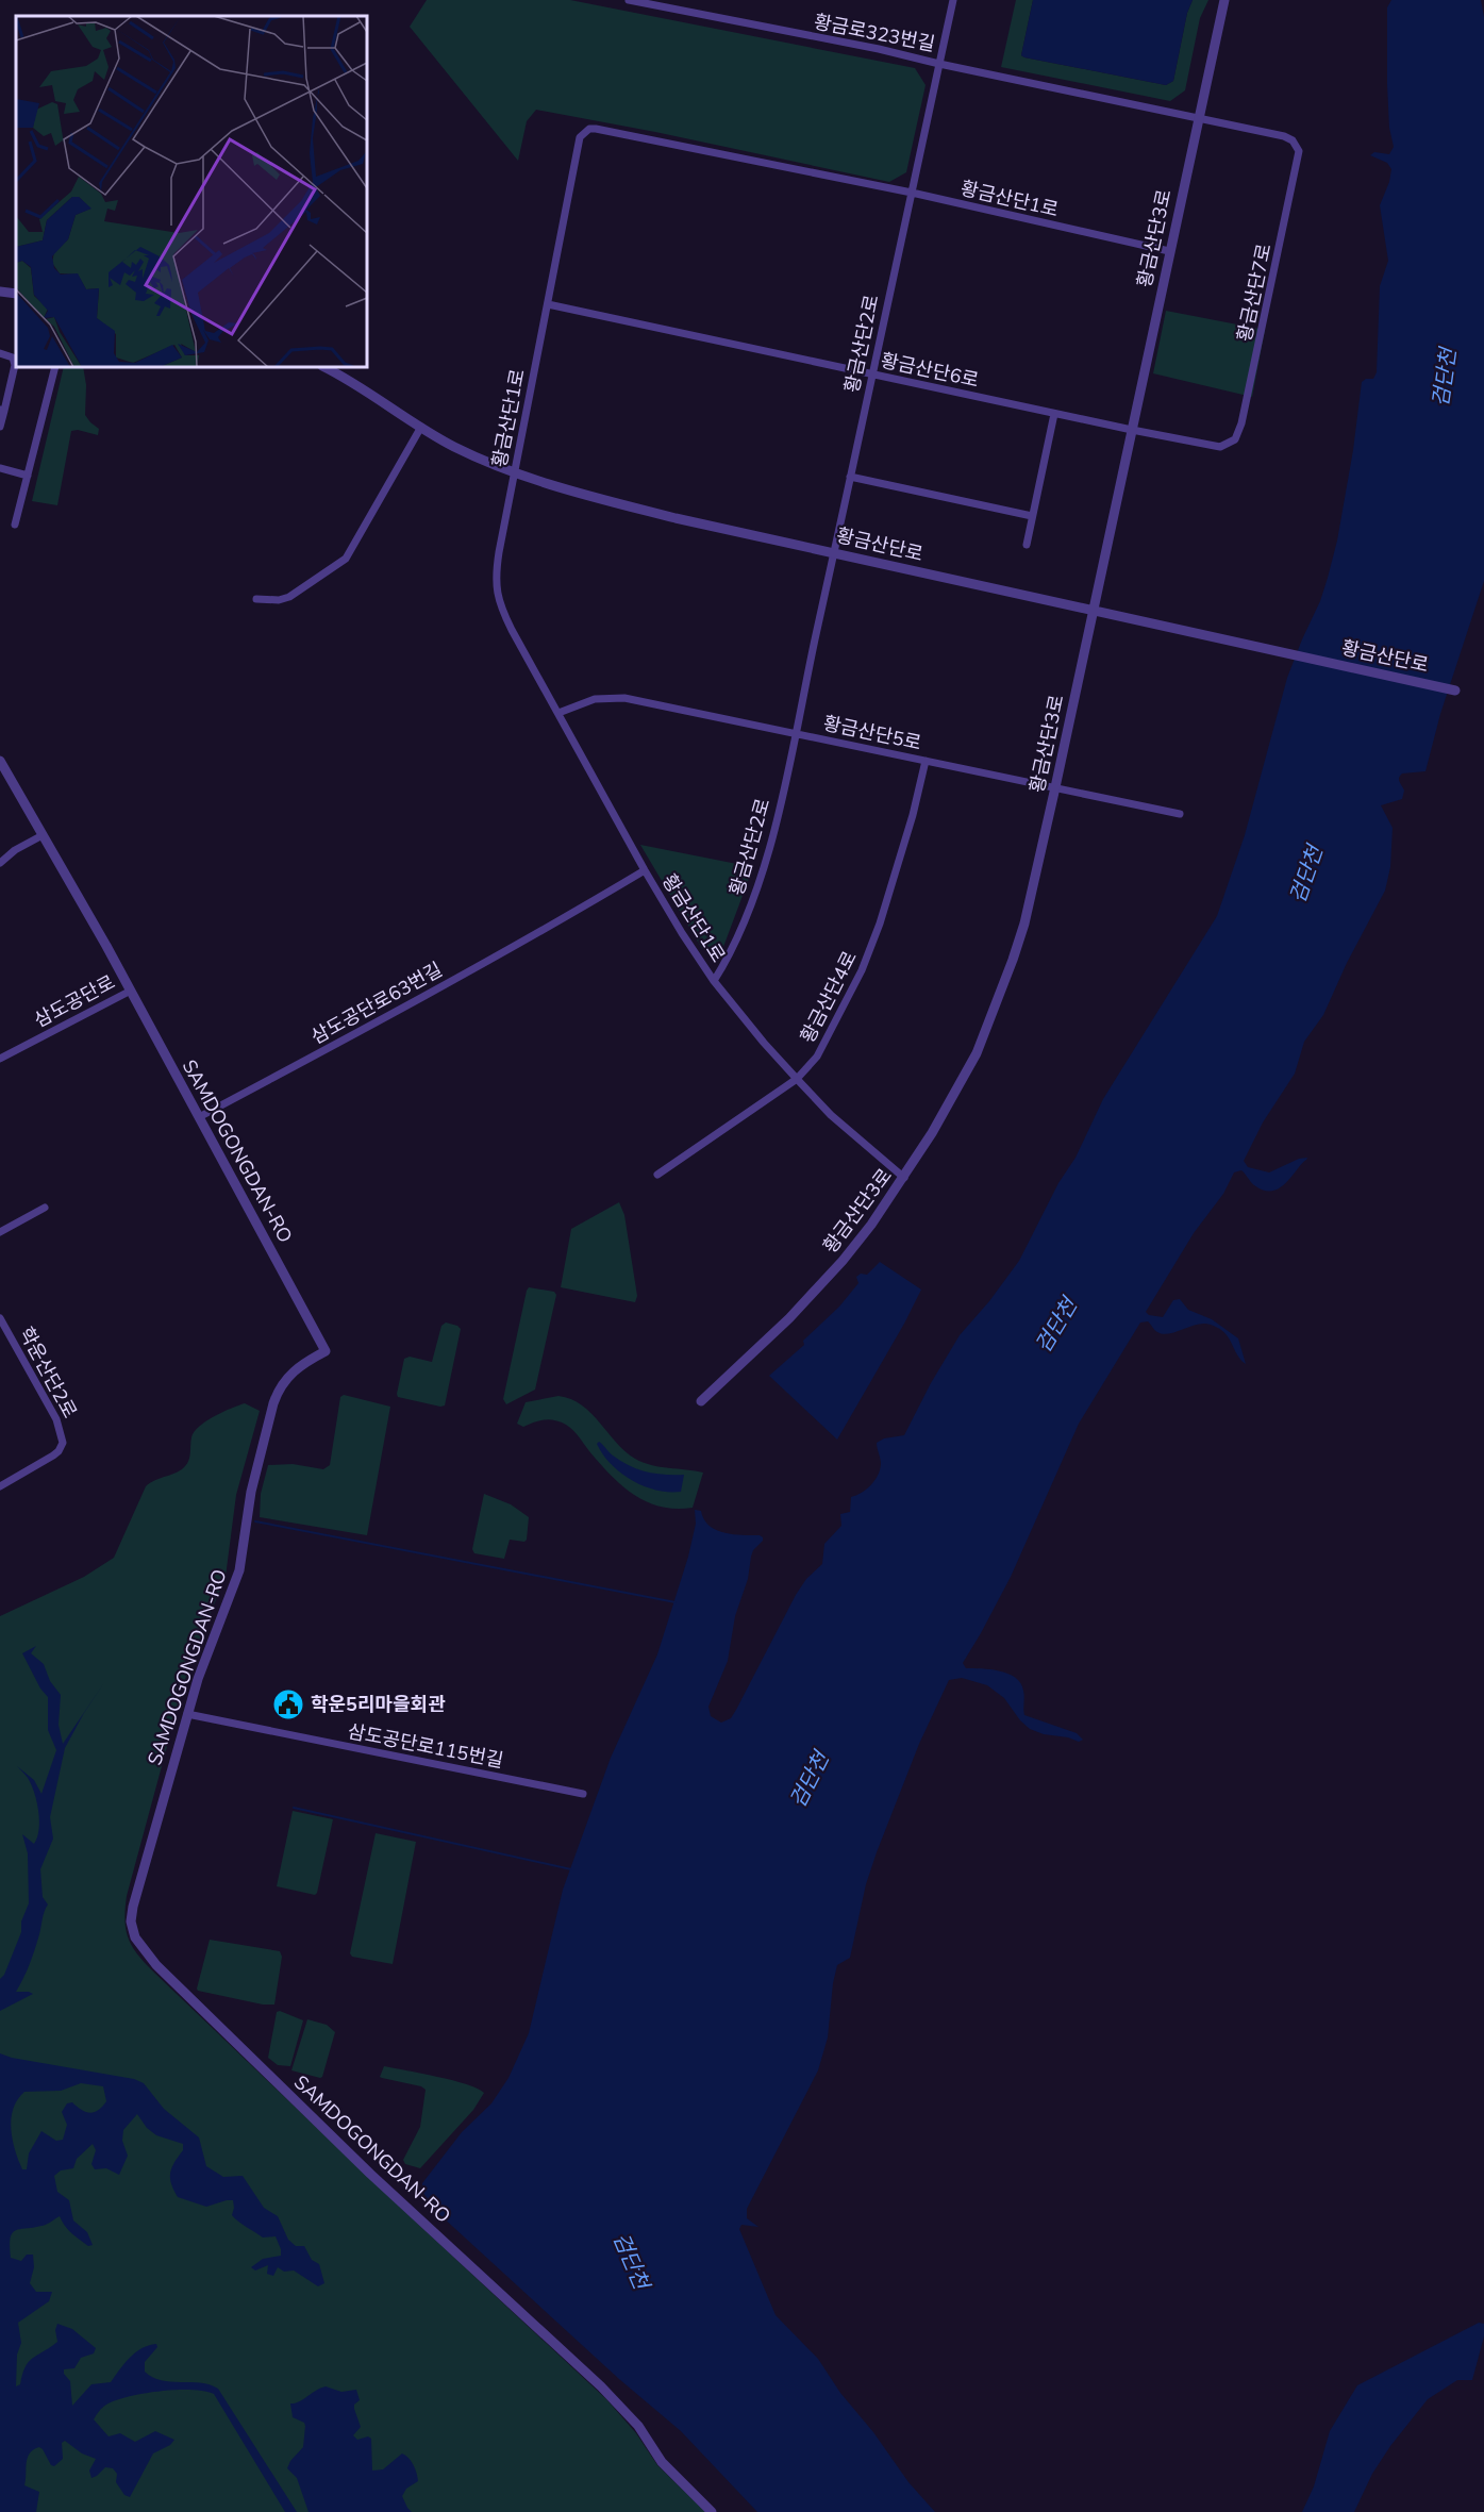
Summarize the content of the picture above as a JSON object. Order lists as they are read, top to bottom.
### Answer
{
  "streets": {
    "street": [
      "황금로323번길",
      "황금산단1로",
      "황금산단3로",
      "황금산단7로",
      "황금산단2로",
      "황금산단6로",
      "황금산단로",
      "황금산단5로",
      "황금산단4로",
      "삼도공단로",
      "삼도공단로63번길",
      "SAMDOGONGDAN-RO",
      "학운산단2로",
      "삼도공단로115번길"
    ]
  },
  "crossings": [
    ["황금로323번길", "황금산단2로"],
    ["황금산단1로", "황금산단3로"],
    ["황금산단1로", "황금산단2로"],
    ["황금산단1로", "황금산단6로"],
    ["황금산단1로", "황금산단로"],
    ["황금산단1로", "황금산단5로"],
    ["황금산단1로", "황금산단4로"],
    ["황금산단1로", "삼도공단로63번길"],
    ["황금산단3로", "황금산단7로"],
    ["황금산단3로", "황금산단6로"],
    ["황금산단3로", "황금산단로"],
    ["황금산단3로", "황금산단5로"],
    ["황금산단7로", "황금산단6로"],
    ["황금산단2로", "황금산단6로"],
    ["황금산단2로", "황금산단로"],
    ["황금산단2로", "황금산단5로"],
    ["황금산단5로", "황금산단4로"],
    ["삼도공단로", "SAMDOGONGDAN-RO"],
    ["삼도공단로63번길", "SAMDOGONGDAN-RO"],
    ["SAMDOGONGDAN-RO", "삼도공단로115번길"]
  ],
  "water": ["검단천"],
  "places": {
    "public building": ["학운5리마을회관"]
  }
}
